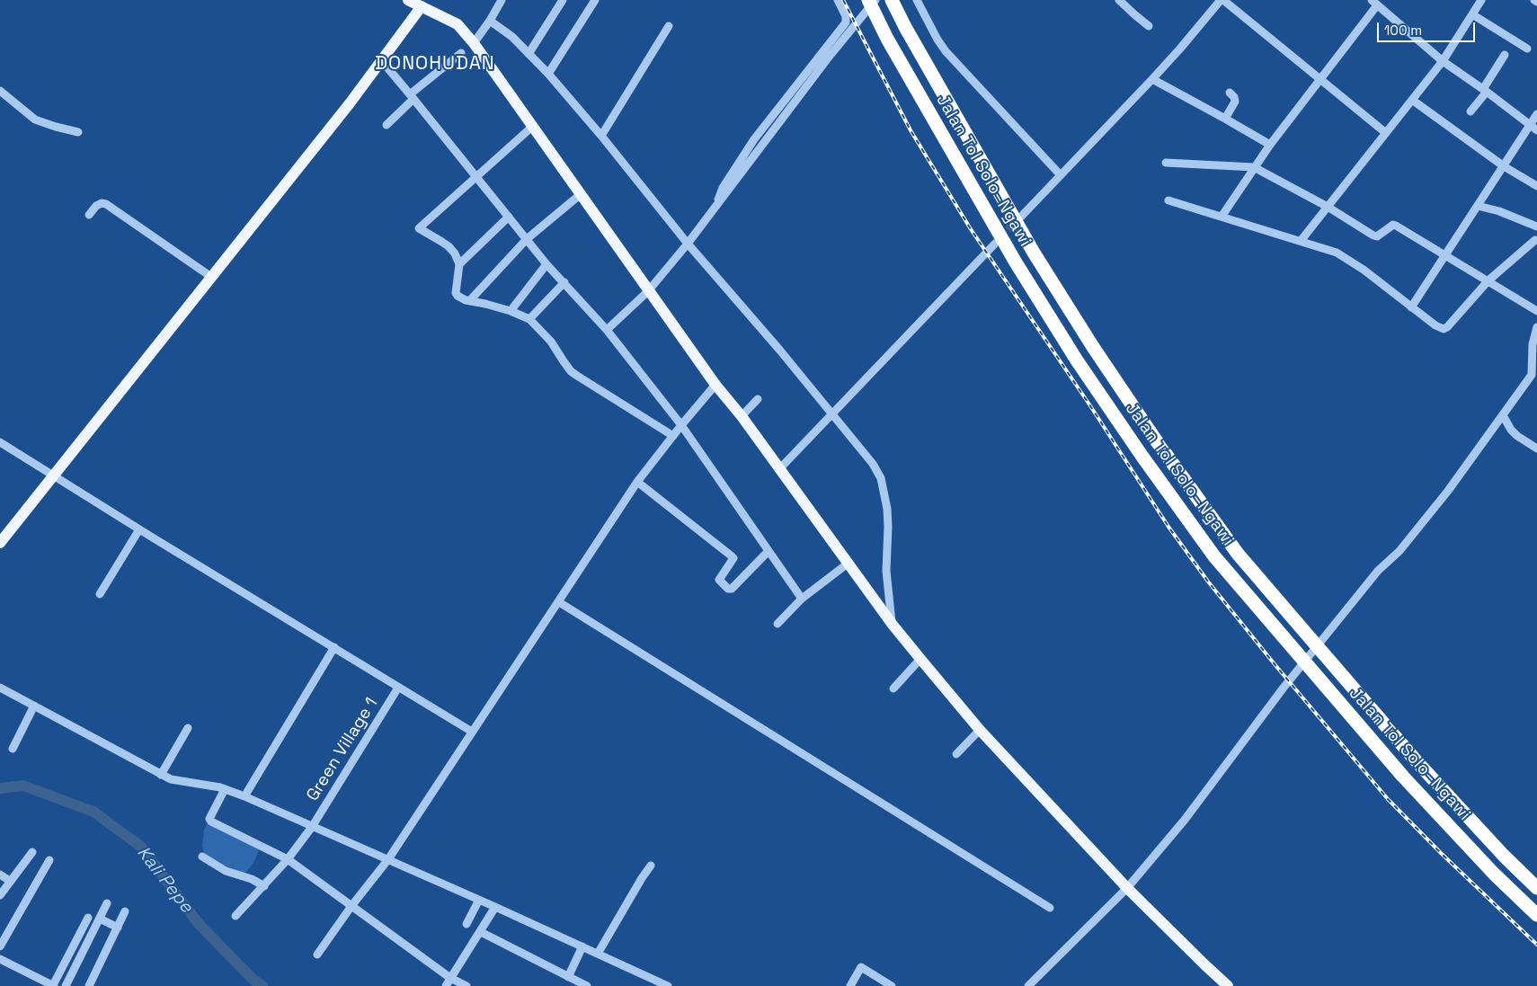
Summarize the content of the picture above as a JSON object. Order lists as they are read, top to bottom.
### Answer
{
  "streets": {
    "highway": ["Jalan Tol Solo–Ngawi"],
    "street": ["Green Village 1"]
  },
  "districts": ["DONOHUDAN"],
  "water": ["Kali Pepe"],
  "scale_bar": "100 m"
}
